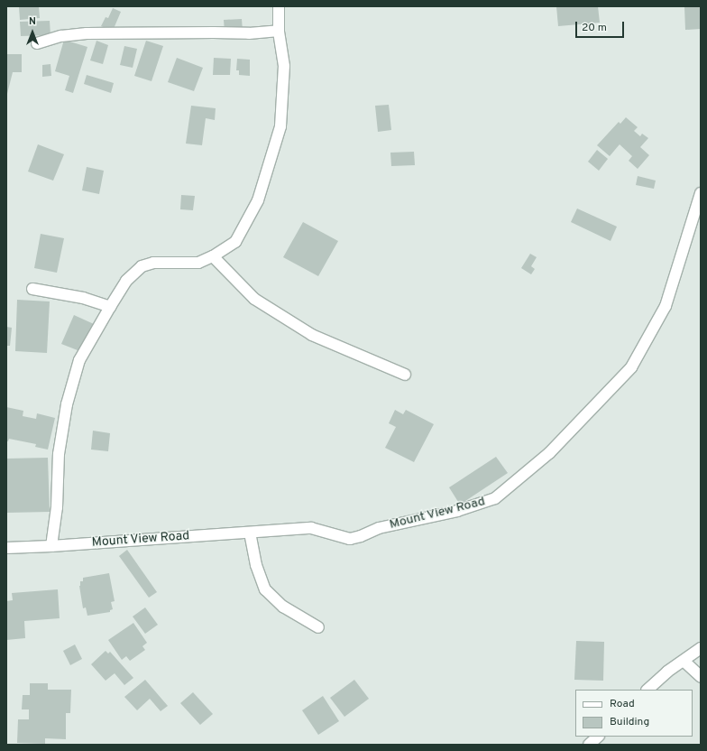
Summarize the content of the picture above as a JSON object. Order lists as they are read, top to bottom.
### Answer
{
  "streets": {
    "street": ["Mount View Road"]
  },
  "legend": ["Road", "Building"],
  "scale_bar": "20 m",
  "north": "top"
}
